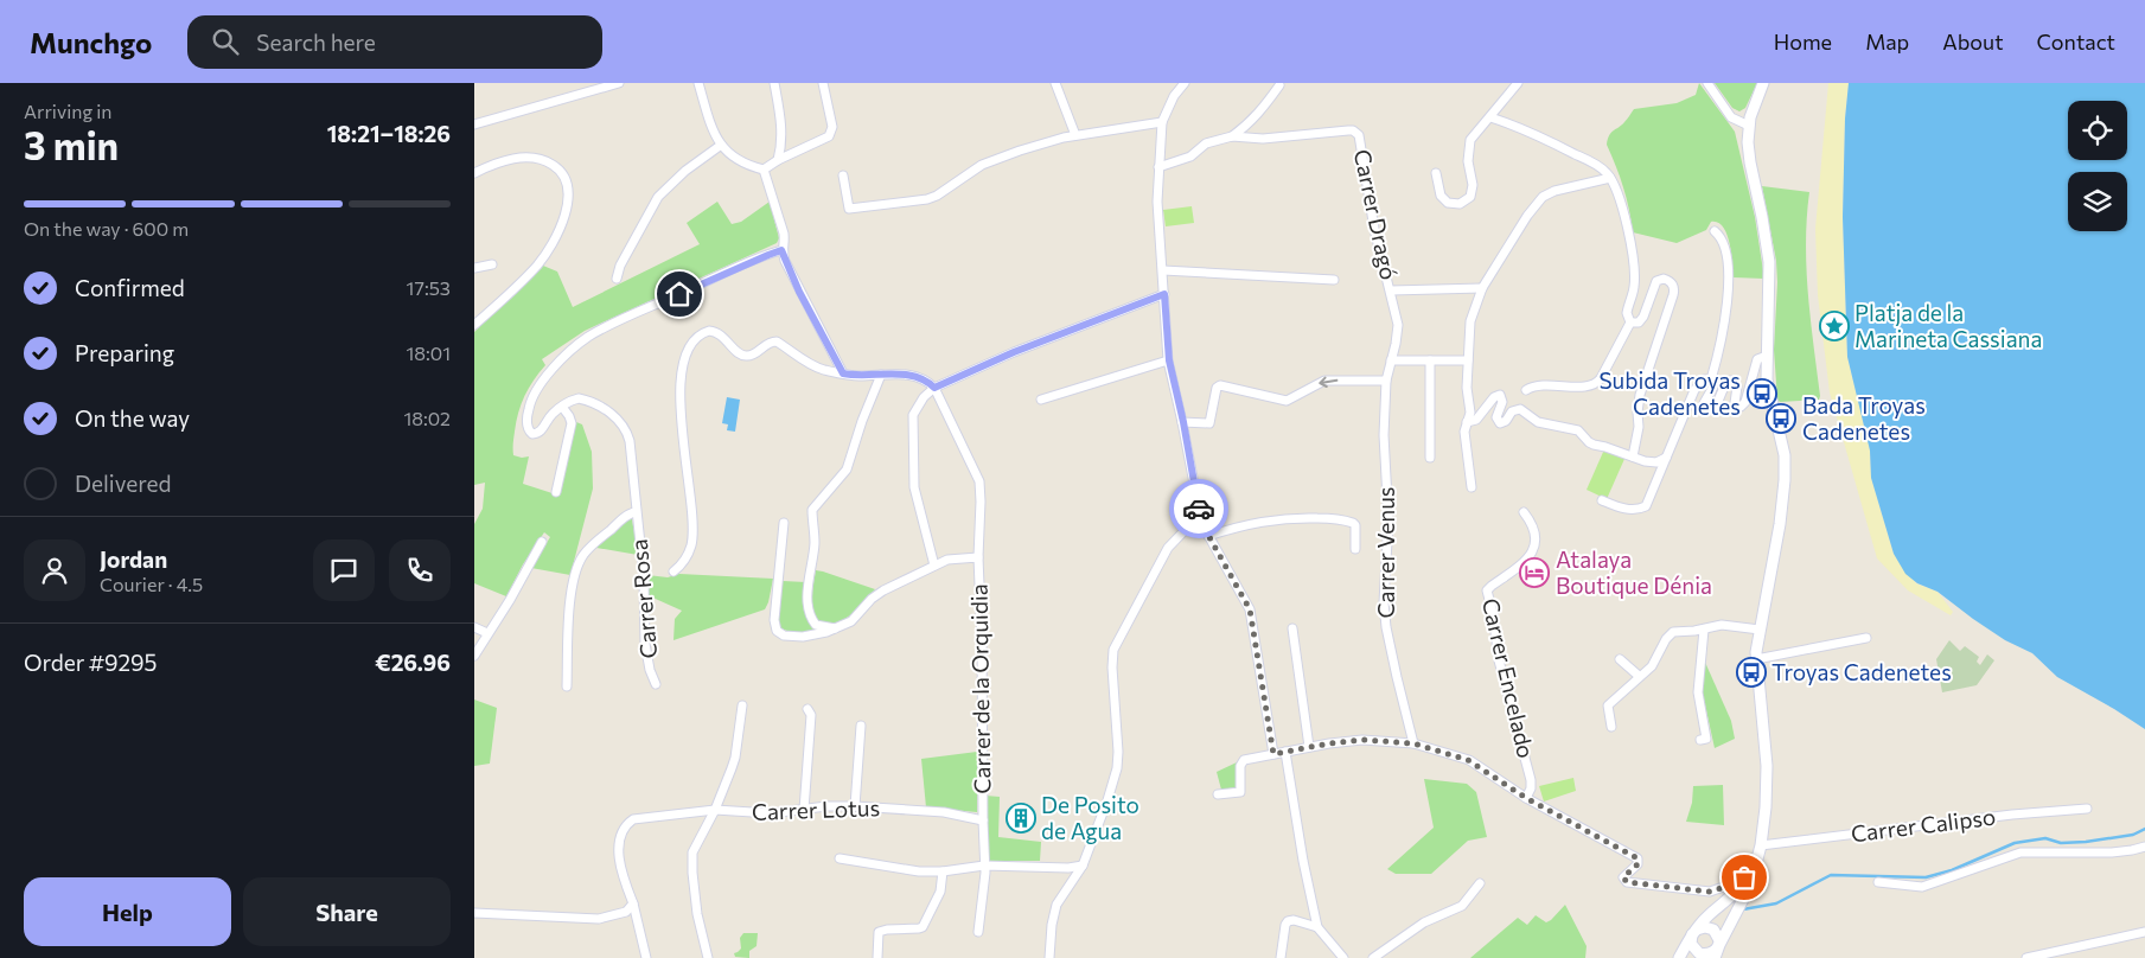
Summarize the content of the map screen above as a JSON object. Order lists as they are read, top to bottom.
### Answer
{
  "streets": {
    "street": [
      "Carrer Dragó",
      "Carrer Venus",
      "Carrer Rosa",
      "Carrer Encelado",
      "Carrer de la Orquidia",
      "Carrer Lotus",
      "Carrer Calipso"
    ]
  },
  "crossings": [
    ["Carrer Dragó", "Carrer Venus"],
    ["Carrer de la Orquidia", "Carrer Lotus"]
  ],
  "places": {
    "place": ["Platja de la Marineta Cassiana"],
    "bus stop": ["Subida Troyas Cadenetes", "Bada Troyas Cadenetes", "Troyas Cadenetes"],
    "hotel": ["Atalaya Boutique Dénia"],
    "building": ["De Posito de Agua"]
  },
  "page": {
    "header": "Munchgo",
    "search": "Search here",
    "nav": [
      "Home",
      "Map",
      "About",
      "Contact"
    ],
    "heading": ["3 min", "Arriving in", "18:21–18:26"],
    "panel": [
      "Jordan",
      "Courier · 4.5",
      "Order #9295",
      "€26.96"
    ],
    "bar": "On the way · 600 m",
    "list": [
      ["Confirmed", "17:53"],
      ["Preparing", "18:01"],
      ["On the way", "18:02"],
      "Delivered"
    ],
    "buttons": ["Help", "Share"]
  }
}
